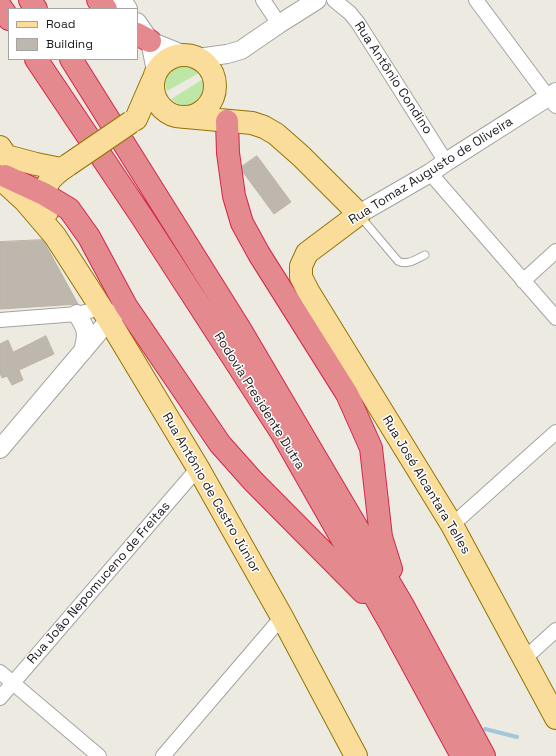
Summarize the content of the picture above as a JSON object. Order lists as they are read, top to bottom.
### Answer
{
  "streets": {
    "highway": ["Rodovia Presidente Dutra"],
    "main road": ["Rua Tomaz Augusto de Oliveira", "Rua José Alcantara Telles", "Rua Antônio de Castro Júnior"],
    "street": ["Rua Antônio Condino", "Rua João Nepomuceno de Freitas"]
  },
  "crossings": [
    ["Rua Antônio Condino", "Rua Tomaz Augusto de Oliveira"],
    ["Rua Tomaz Augusto de Oliveira", "Rua José Alcantara Telles"],
    ["Rua Antônio de Castro Júnior", "Rua João Nepomuceno de Freitas"]
  ],
  "legend": ["Road", "Building"]
}
